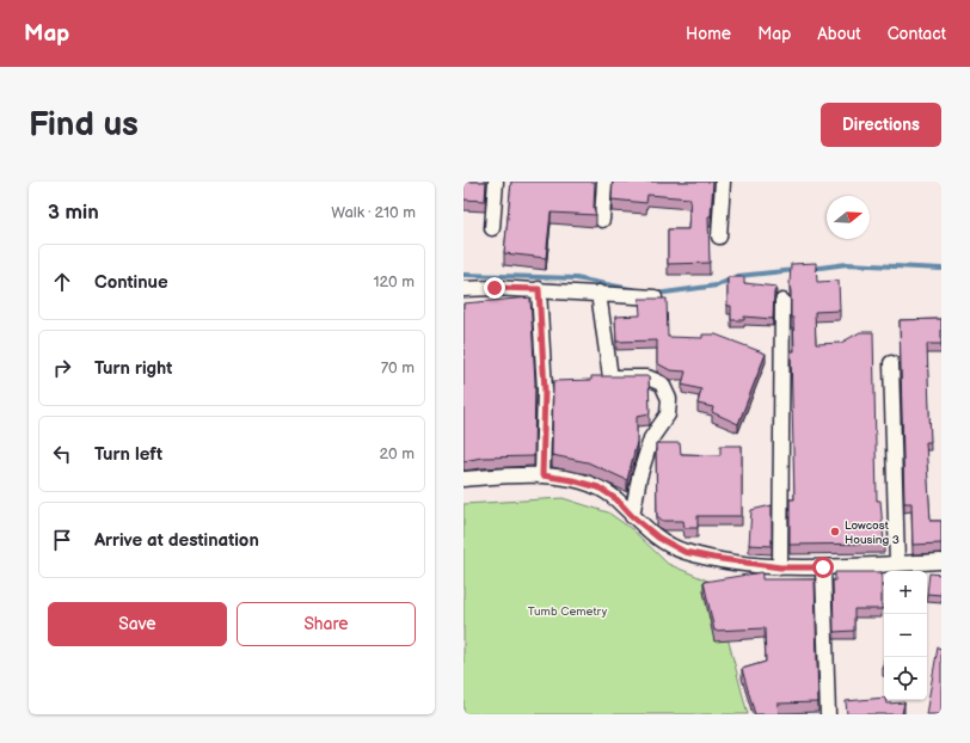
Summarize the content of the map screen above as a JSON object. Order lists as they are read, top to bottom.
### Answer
{
  "parks": ["Tumb Cemetry"],
  "places": ["Lowcost Housing 3"],
  "north": "right",
  "page": {
    "header": "Map",
    "nav": [
      "Home",
      "Map",
      "About",
      "Contact"
    ],
    "buttons": [
      "Directions",
      ["Save", "Share"]
    ],
    "title": "Find us",
    "heading": ["3 min", "Walk · 210 m"],
    "list": [
      ["Continue", "120 m"],
      ["Turn right", "70 m"],
      ["Turn left", "20 m"],
      "Arrive at destination"
    ],
    "map_buttons": ["+", "−"]
  }
}
